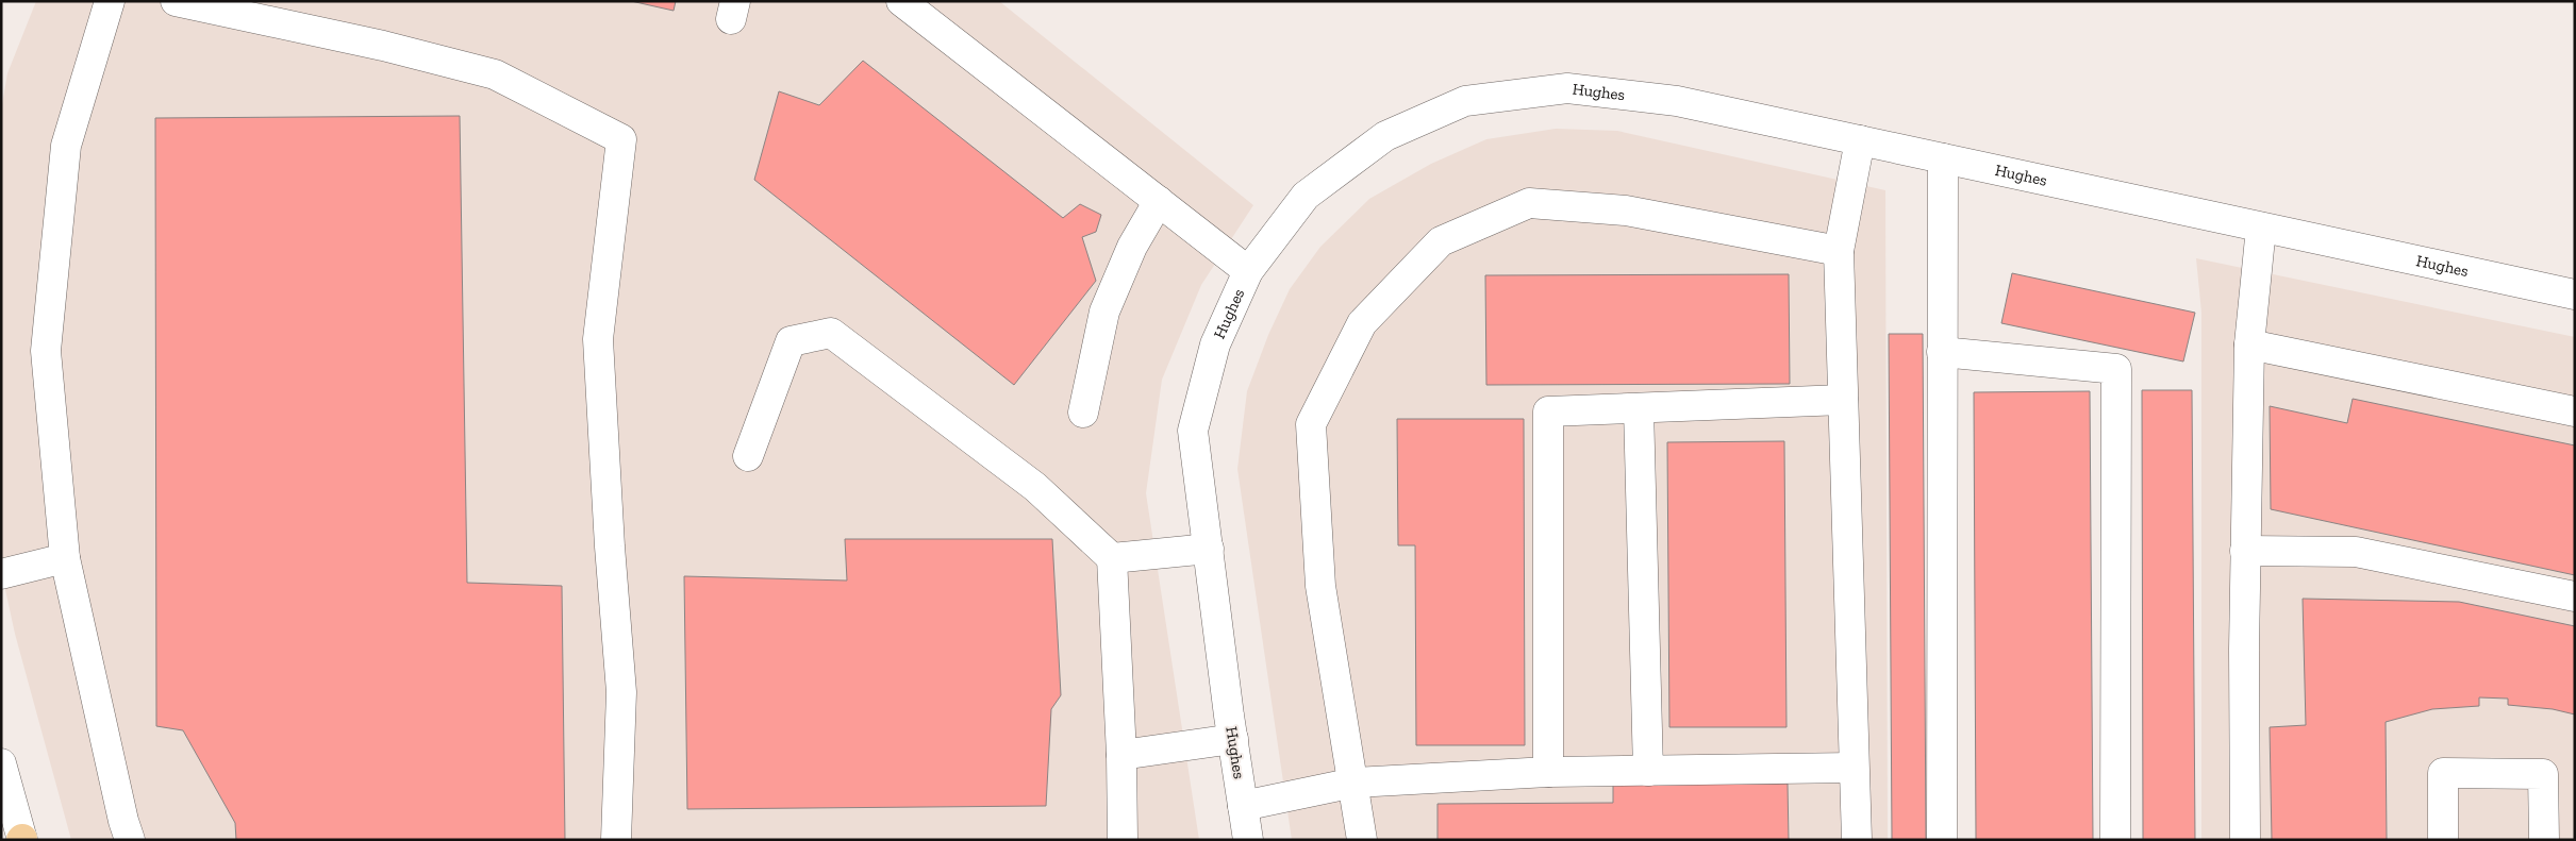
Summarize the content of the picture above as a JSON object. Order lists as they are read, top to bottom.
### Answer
{
  "streets": {
    "street": ["Hughes"]
  }
}
